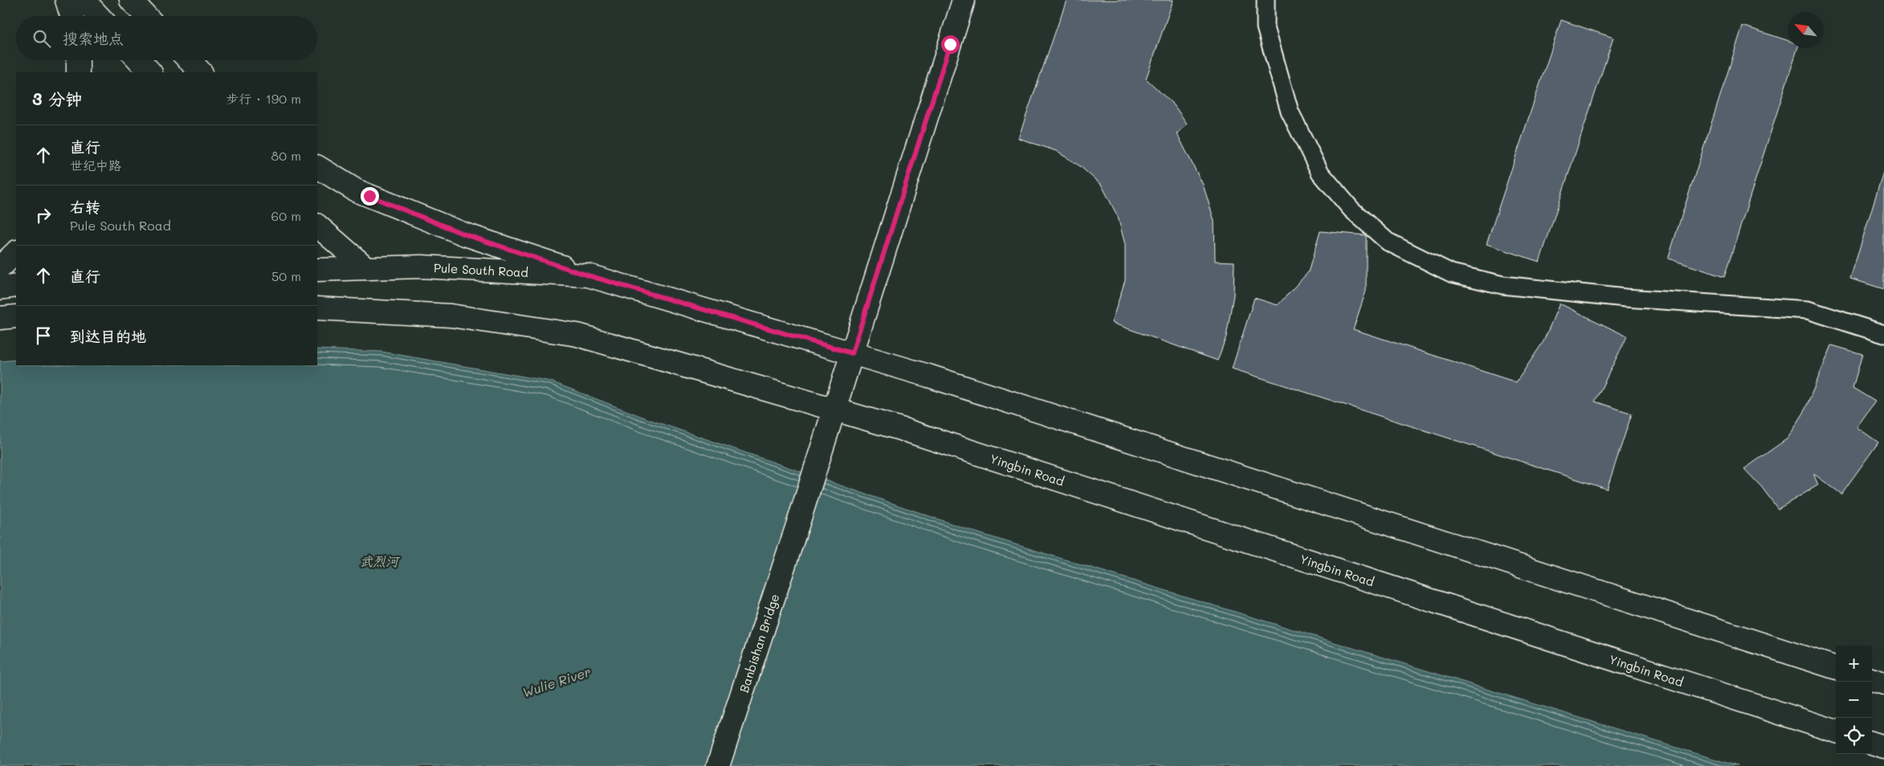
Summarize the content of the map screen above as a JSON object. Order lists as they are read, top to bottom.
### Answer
{
  "streets": {
    "main road": ["Pule South Road", "Yingbin Road", "Banbishan Bridge"]
  },
  "crossings": [
    ["Pule South Road", "Banbishan Bridge"],
    ["Yingbin Road", "Banbishan Bridge"]
  ],
  "water": ["武烈河", "Wulie River"],
  "north": "top left",
  "page": {
    "search": "搜索地点",
    "heading": ["3 分钟", "步行 · 190 m"],
    "list": [
      ["直行", "世纪中路", "80 m"],
      ["右转", "Pule South Road", "60 m"],
      ["直行", "50 m"],
      "到达目的地"
    ],
    "map_buttons": ["+", "−"]
  }
}
